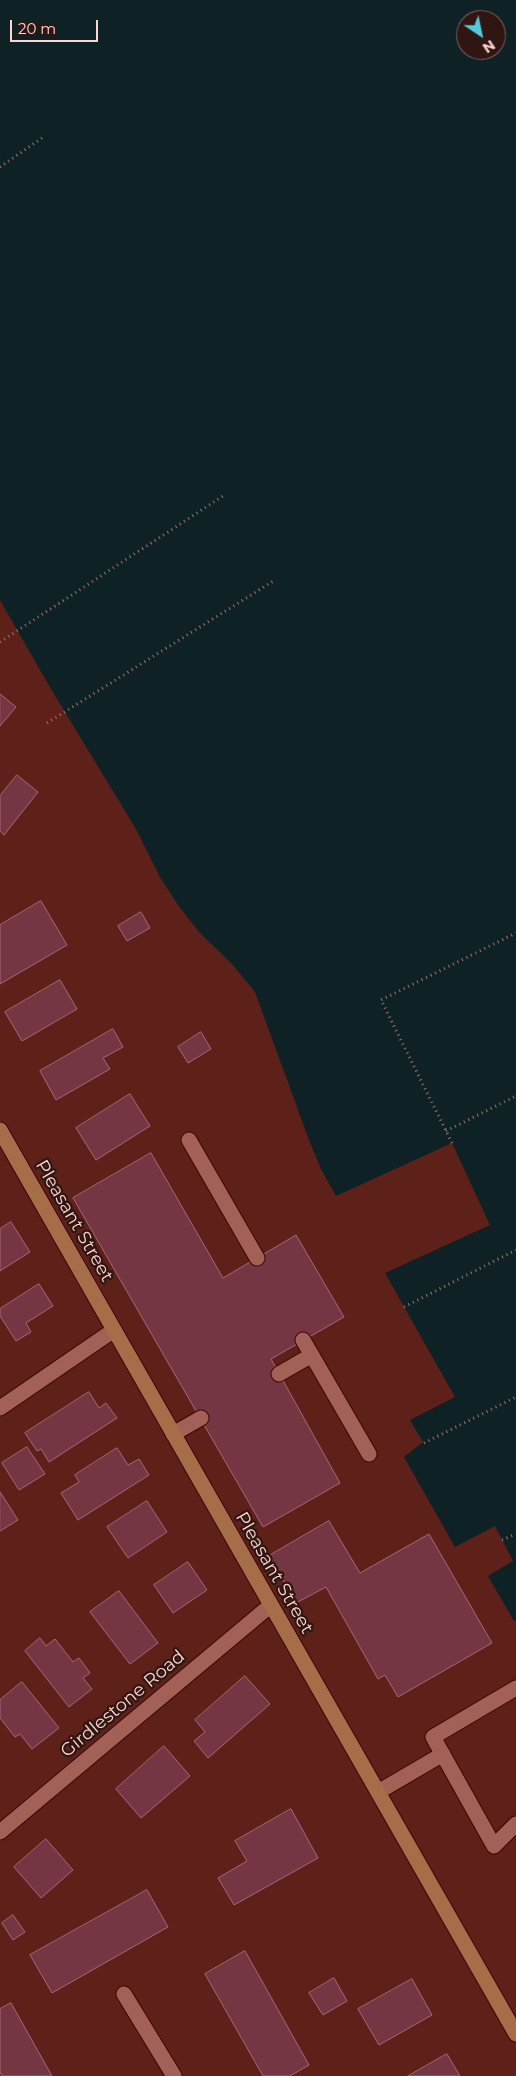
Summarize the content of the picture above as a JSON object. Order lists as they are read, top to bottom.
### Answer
{
  "streets": {
    "main road": ["Pleasant Street"],
    "street": ["Girdlestone Road"]
  },
  "crossings": [
    ["Pleasant Street", "Girdlestone Road"]
  ],
  "scale_bar": "20 m",
  "north": "bottom right"
}
